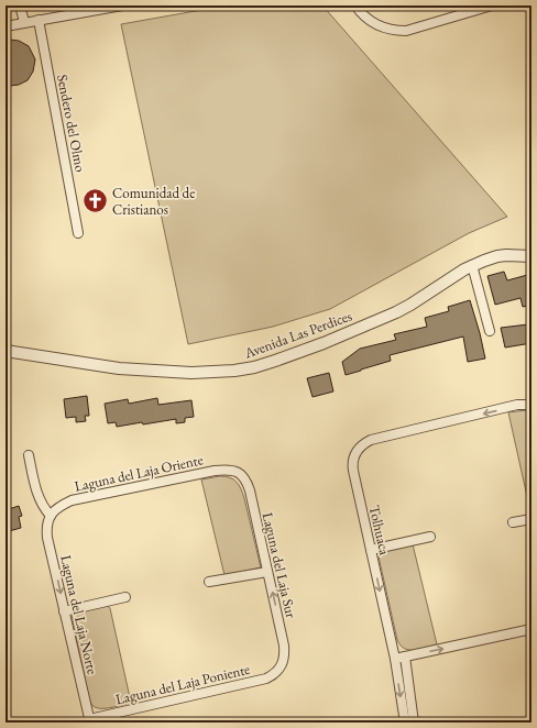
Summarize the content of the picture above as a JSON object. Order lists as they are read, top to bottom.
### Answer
{
  "streets": {
    "street": [
      "Sendero del Olmo",
      "Avenida Las Perdices",
      "Laguna del Laja Oriente",
      "Tolhuaca",
      "Laguna del Laja Sur",
      "Laguna del Laja Norte",
      "Laguna del Laja Poniente"
    ]
  },
  "crossings": [
    ["Laguna del Laja Oriente", "Laguna del Laja Sur"],
    ["Laguna del Laja Oriente", "Laguna del Laja Norte"],
    ["Laguna del Laja Sur", "Laguna del Laja Poniente"],
    ["Laguna del Laja Norte", "Laguna del Laja Poniente"]
  ],
  "one_way": ["Laguna del Laja Sur", "Laguna del Laja Norte"],
  "places": {
    "church": ["Comunidad de Cristianos"]
  }
}
